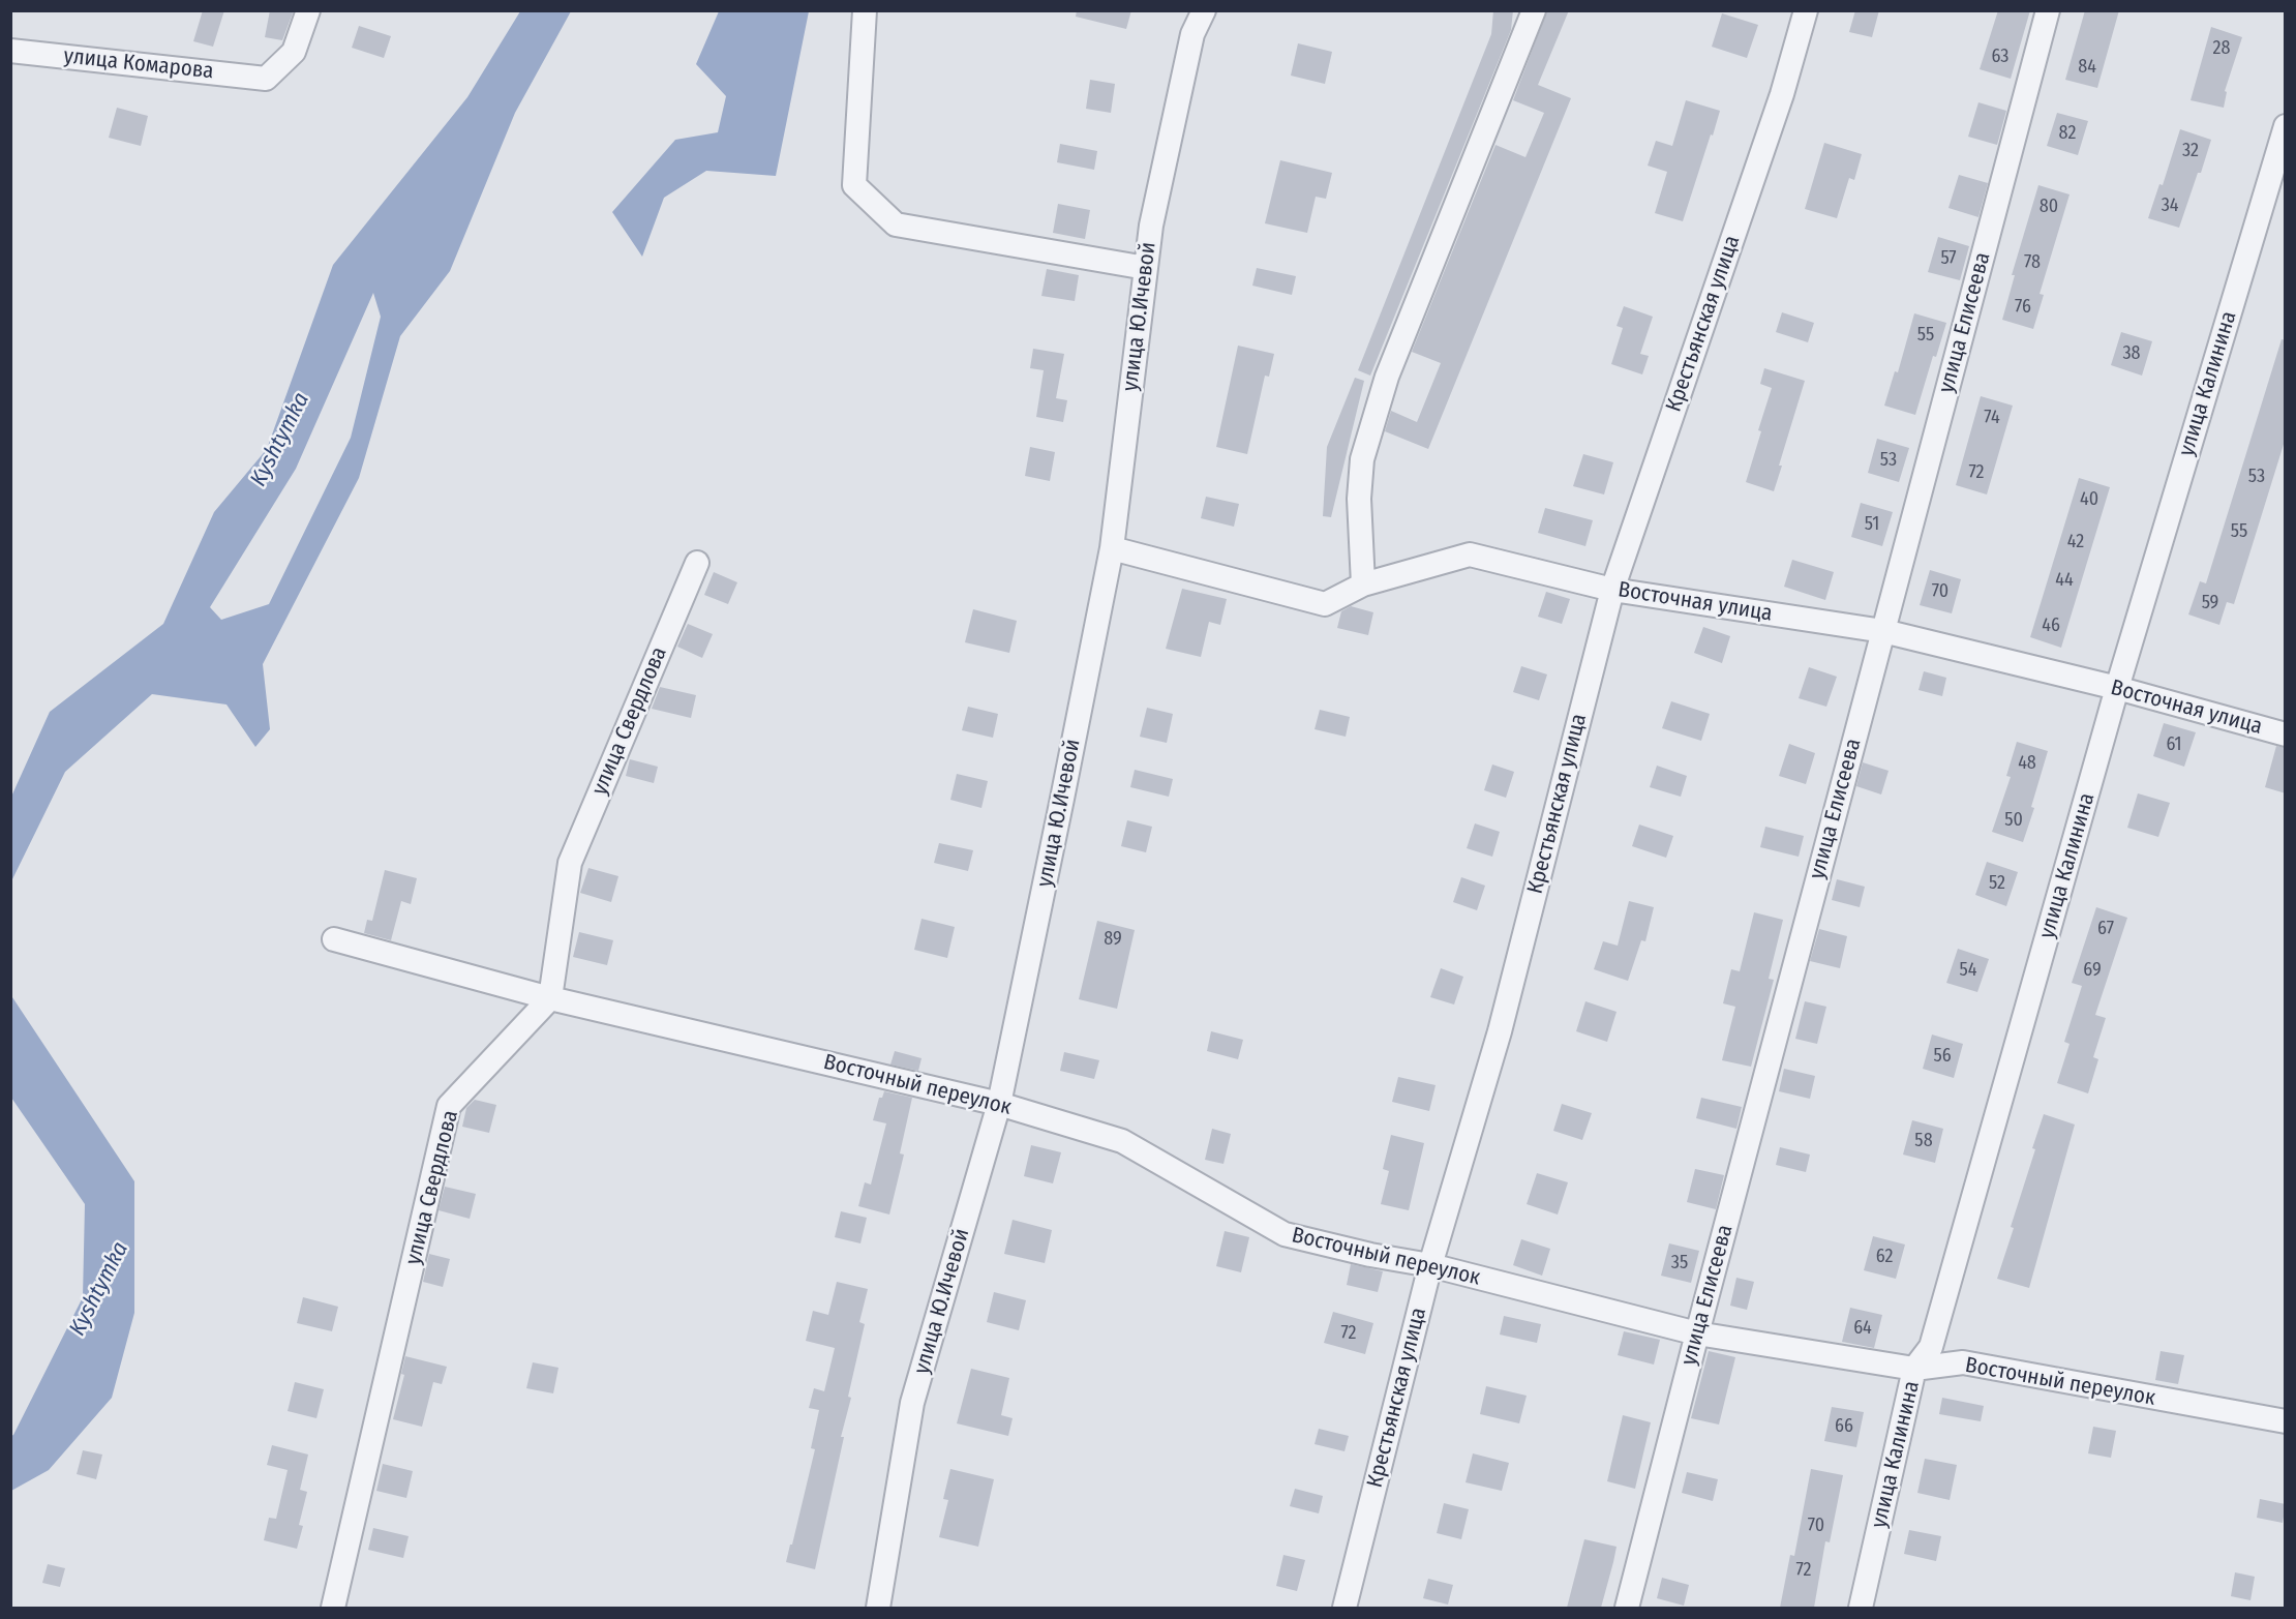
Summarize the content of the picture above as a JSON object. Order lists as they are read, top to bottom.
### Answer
{
  "streets": {
    "street": [
      "улица Комарова",
      "улица Ю.Ичевой",
      "улица Елисеева",
      "Крестьянская улица",
      "улица Калинина",
      "Восточная улица",
      "улица Свердлова",
      "Восточный переулок"
    ]
  },
  "crossings": [
    ["улица Ю.Ичевой", "Восточная улица"],
    ["улица Ю.Ичевой", "Восточный переулок"],
    ["улица Елисеева", "Восточная улица"],
    ["улица Елисеева", "Восточный переулок"],
    ["Крестьянская улица", "Восточная улица"],
    ["Крестьянская улица", "Восточный переулок"],
    ["улица Калинина", "Восточная улица"],
    ["улица Калинина", "Восточный переулок"],
    ["улица Свердлова", "Восточный переулок"]
  ],
  "water": ["Kyshtymka"],
  "house_numbers": [
    "28",
    "63",
    "84",
    "82",
    "32",
    "34",
    "80",
    "57",
    "78",
    "76",
    "55",
    "38",
    "74",
    "53",
    "72",
    "53",
    "40",
    "51",
    "55",
    "42",
    "44",
    "70",
    "59",
    "46",
    "61",
    "48",
    "50",
    "52",
    "67",
    "89",
    "54",
    "69",
    "56",
    "58",
    "62",
    "35",
    "64",
    "72",
    "66",
    "70",
    "72"
  ]
}
